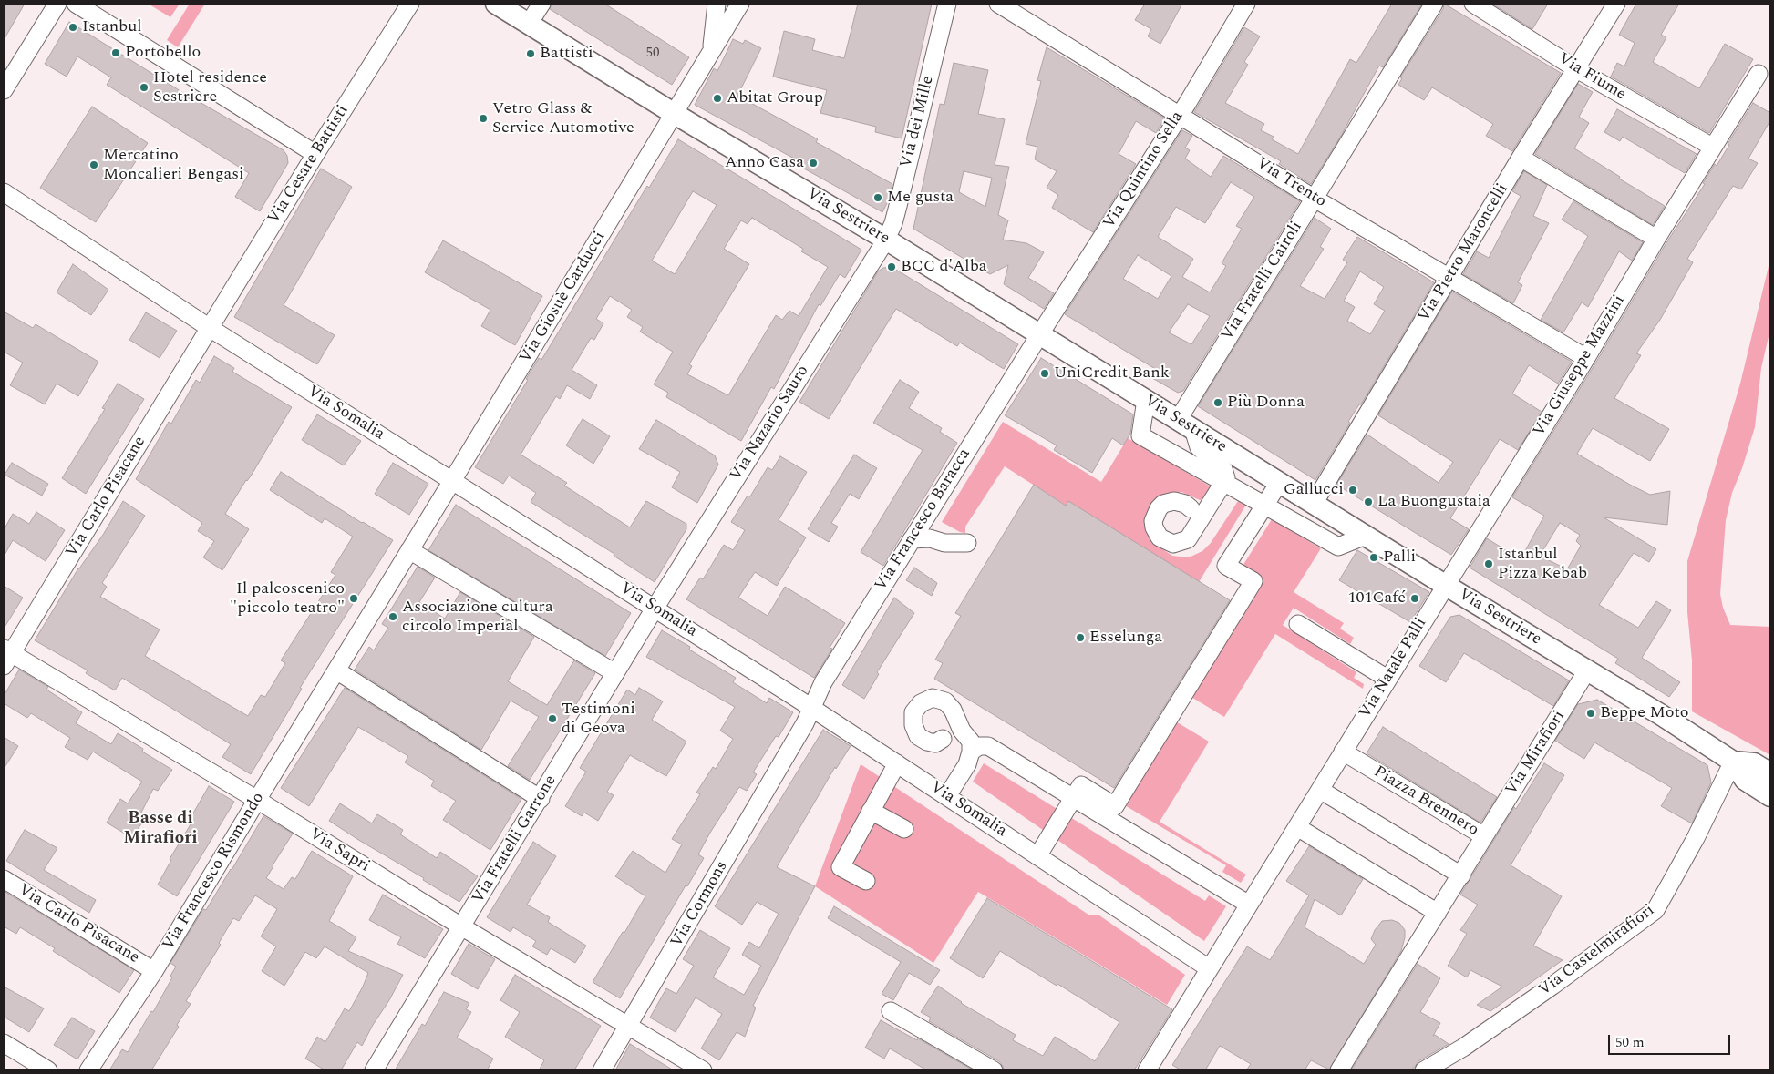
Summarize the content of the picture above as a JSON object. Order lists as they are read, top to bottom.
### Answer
{
  "streets": {
    "main road": ["Via Sestriere"],
    "street": [
      "Via Fiume",
      "Via dei Mille",
      "Via Cesare Battisti",
      "Via Quintino Sella",
      "Via Trento",
      "Via Pietro Maroncelli",
      "Via Fratelli Cairoli",
      "Via Giosuè Carducci",
      "Via Giuseppe Mazzini",
      "Via Somalia",
      "Via Nazario Sauro",
      "Via Carlo Pisacane",
      "Via Francesco Baracca",
      "Via Natale Palli",
      "Via Mirafiori",
      "Piazza Brennero",
      "Via Fratelli Garrone",
      "Via Sapri",
      "Via Francesco Rismondo",
      "Via Cormons",
      "Via Castelmirafiori"
    ]
  },
  "crossings": [
    ["Via Fiume", "Via Pietro Maroncelli"],
    ["Via Fiume", "Via Giuseppe Mazzini"],
    ["Via dei Mille", "Via Sestriere"],
    ["Via dei Mille", "Via Nazario Sauro"],
    ["Via Cesare Battisti", "Via Somalia"],
    ["Via Cesare Battisti", "Via Carlo Pisacane"],
    ["Via Quintino Sella", "Via Trento"],
    ["Via Quintino Sella", "Via Sestriere"],
    ["Via Quintino Sella", "Via Francesco Baracca"],
    ["Via Trento", "Via Pietro Maroncelli"],
    ["Via Trento", "Via Fratelli Cairoli"],
    ["Via Trento", "Via Giuseppe Mazzini"],
    ["Via Sestriere", "Via Pietro Maroncelli"],
    ["Via Sestriere", "Via Fratelli Cairoli"],
    ["Via Sestriere", "Via Giosuè Carducci"],
    ["Via Sestriere", "Via Giuseppe Mazzini"],
    ["Via Sestriere", "Via Nazario Sauro"],
    ["Via Sestriere", "Via Francesco Baracca"],
    ["Via Sestriere", "Via Natale Palli"],
    ["Via Sestriere", "Via Mirafiori"],
    ["Via Sestriere", "Via Castelmirafiori"],
    ["Via Giosuè Carducci", "Via Somalia"],
    ["Via Giosuè Carducci", "Via Francesco Rismondo"],
    ["Via Giuseppe Mazzini", "Via Natale Palli"],
    ["Via Somalia", "Via Nazario Sauro"],
    ["Via Somalia", "Via Carlo Pisacane"],
    ["Via Somalia", "Via Francesco Baracca"],
    ["Via Somalia", "Via Fratelli Garrone"],
    ["Via Somalia", "Via Francesco Rismondo"],
    ["Via Somalia", "Via Cormons"],
    ["Via Nazario Sauro", "Via Fratelli Garrone"],
    ["Via Carlo Pisacane", "Via Sapri"],
    ["Via Carlo Pisacane", "Via Francesco Rismondo"],
    ["Via Francesco Baracca", "Via Cormons"],
    ["Via Natale Palli", "Piazza Brennero"],
    ["Via Mirafiori", "Piazza Brennero"],
    ["Via Fratelli Garrone", "Via Sapri"],
    ["Via Sapri", "Via Francesco Rismondo"],
    ["Via Sapri", "Via Cormons"]
  ],
  "districts": ["Basse di Mirafiori"],
  "places": [
    "Istanbul",
    "Portobello",
    "Battisti",
    "Hotel residence Sestriere",
    "Abitat Group",
    "Vetro Glass & Service Automotive",
    "Anno Casa",
    "Mercatino Moncalieri Bengasi",
    "Me gusta",
    "BCC d'Alba",
    "UniCredit Bank",
    "Più Donna",
    "Gallucci",
    "La Buongustaia",
    "Palli",
    "Istanbul Pizza Kebab",
    "Il palcoscenico \"piccolo teatro\"",
    "101Café",
    "Associazione cultura circolo Imperial",
    "Esselunga",
    "Beppe Moto",
    "Testimoni di Geova"
  ],
  "house_numbers": ["50"],
  "scale_bar": "50 m"
}
